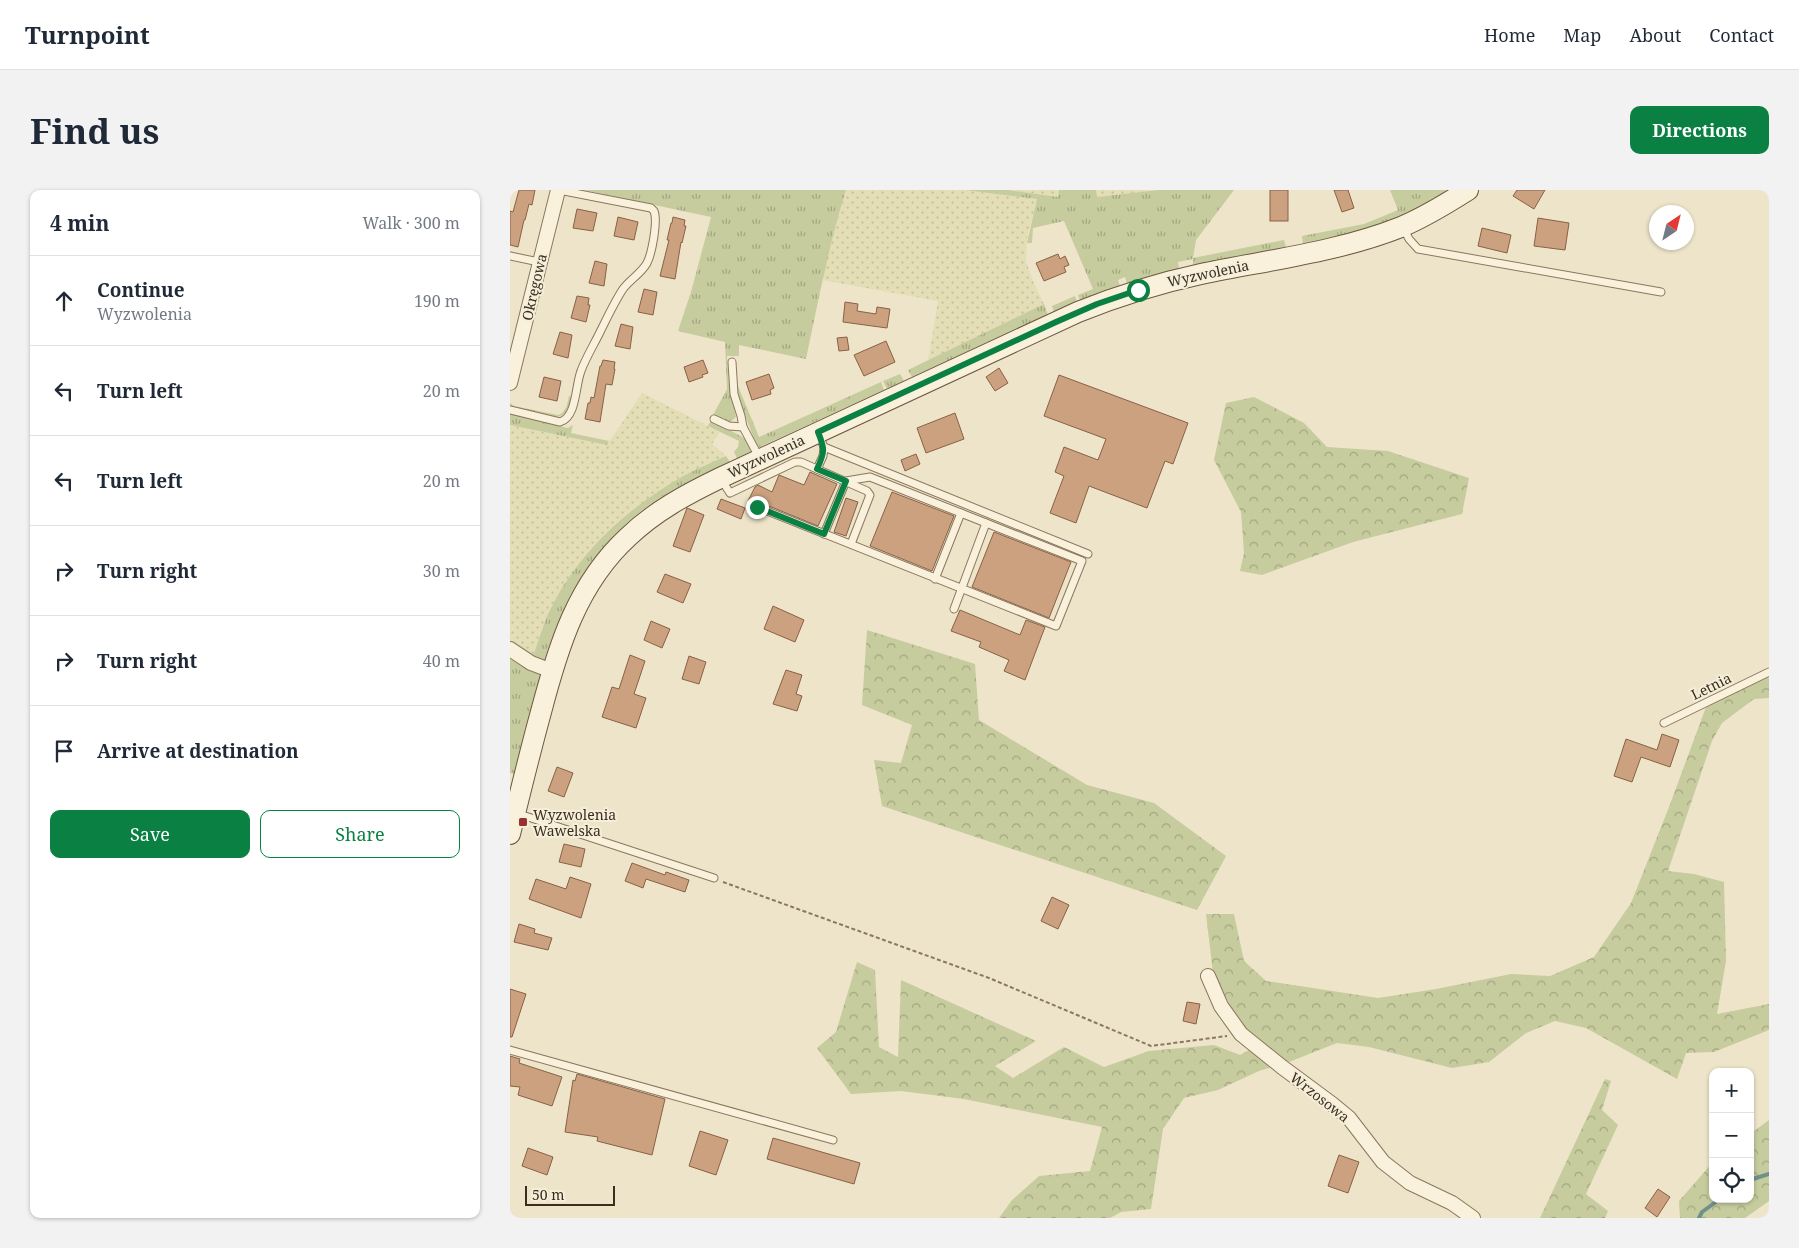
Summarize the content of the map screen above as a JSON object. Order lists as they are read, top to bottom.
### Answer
{
  "streets": {
    "street": ["Wyzwolenia", "Okręgowa", "Wrzosowa"],
    "lane": ["Letnia"]
  },
  "places": {
    "transit": ["Wyzwolenia Wawelska"]
  },
  "scale_bar": "50 m",
  "north": "top right",
  "page": {
    "header": "Turnpoint",
    "nav": [
      "Home",
      "Map",
      "About",
      "Contact"
    ],
    "buttons": [
      "Directions",
      ["Save", "Share"]
    ],
    "title": "Find us",
    "heading": ["4 min", "Walk · 300 m"],
    "list": [
      ["Continue", "Wyzwolenia", "190 m"],
      ["Turn left", "20 m"],
      ["Turn left", "20 m"],
      ["Turn right", "30 m"],
      ["Turn right", "40 m"],
      "Arrive at destination"
    ],
    "map_buttons": ["+", "−"],
    "scale": "50 m"
  }
}
